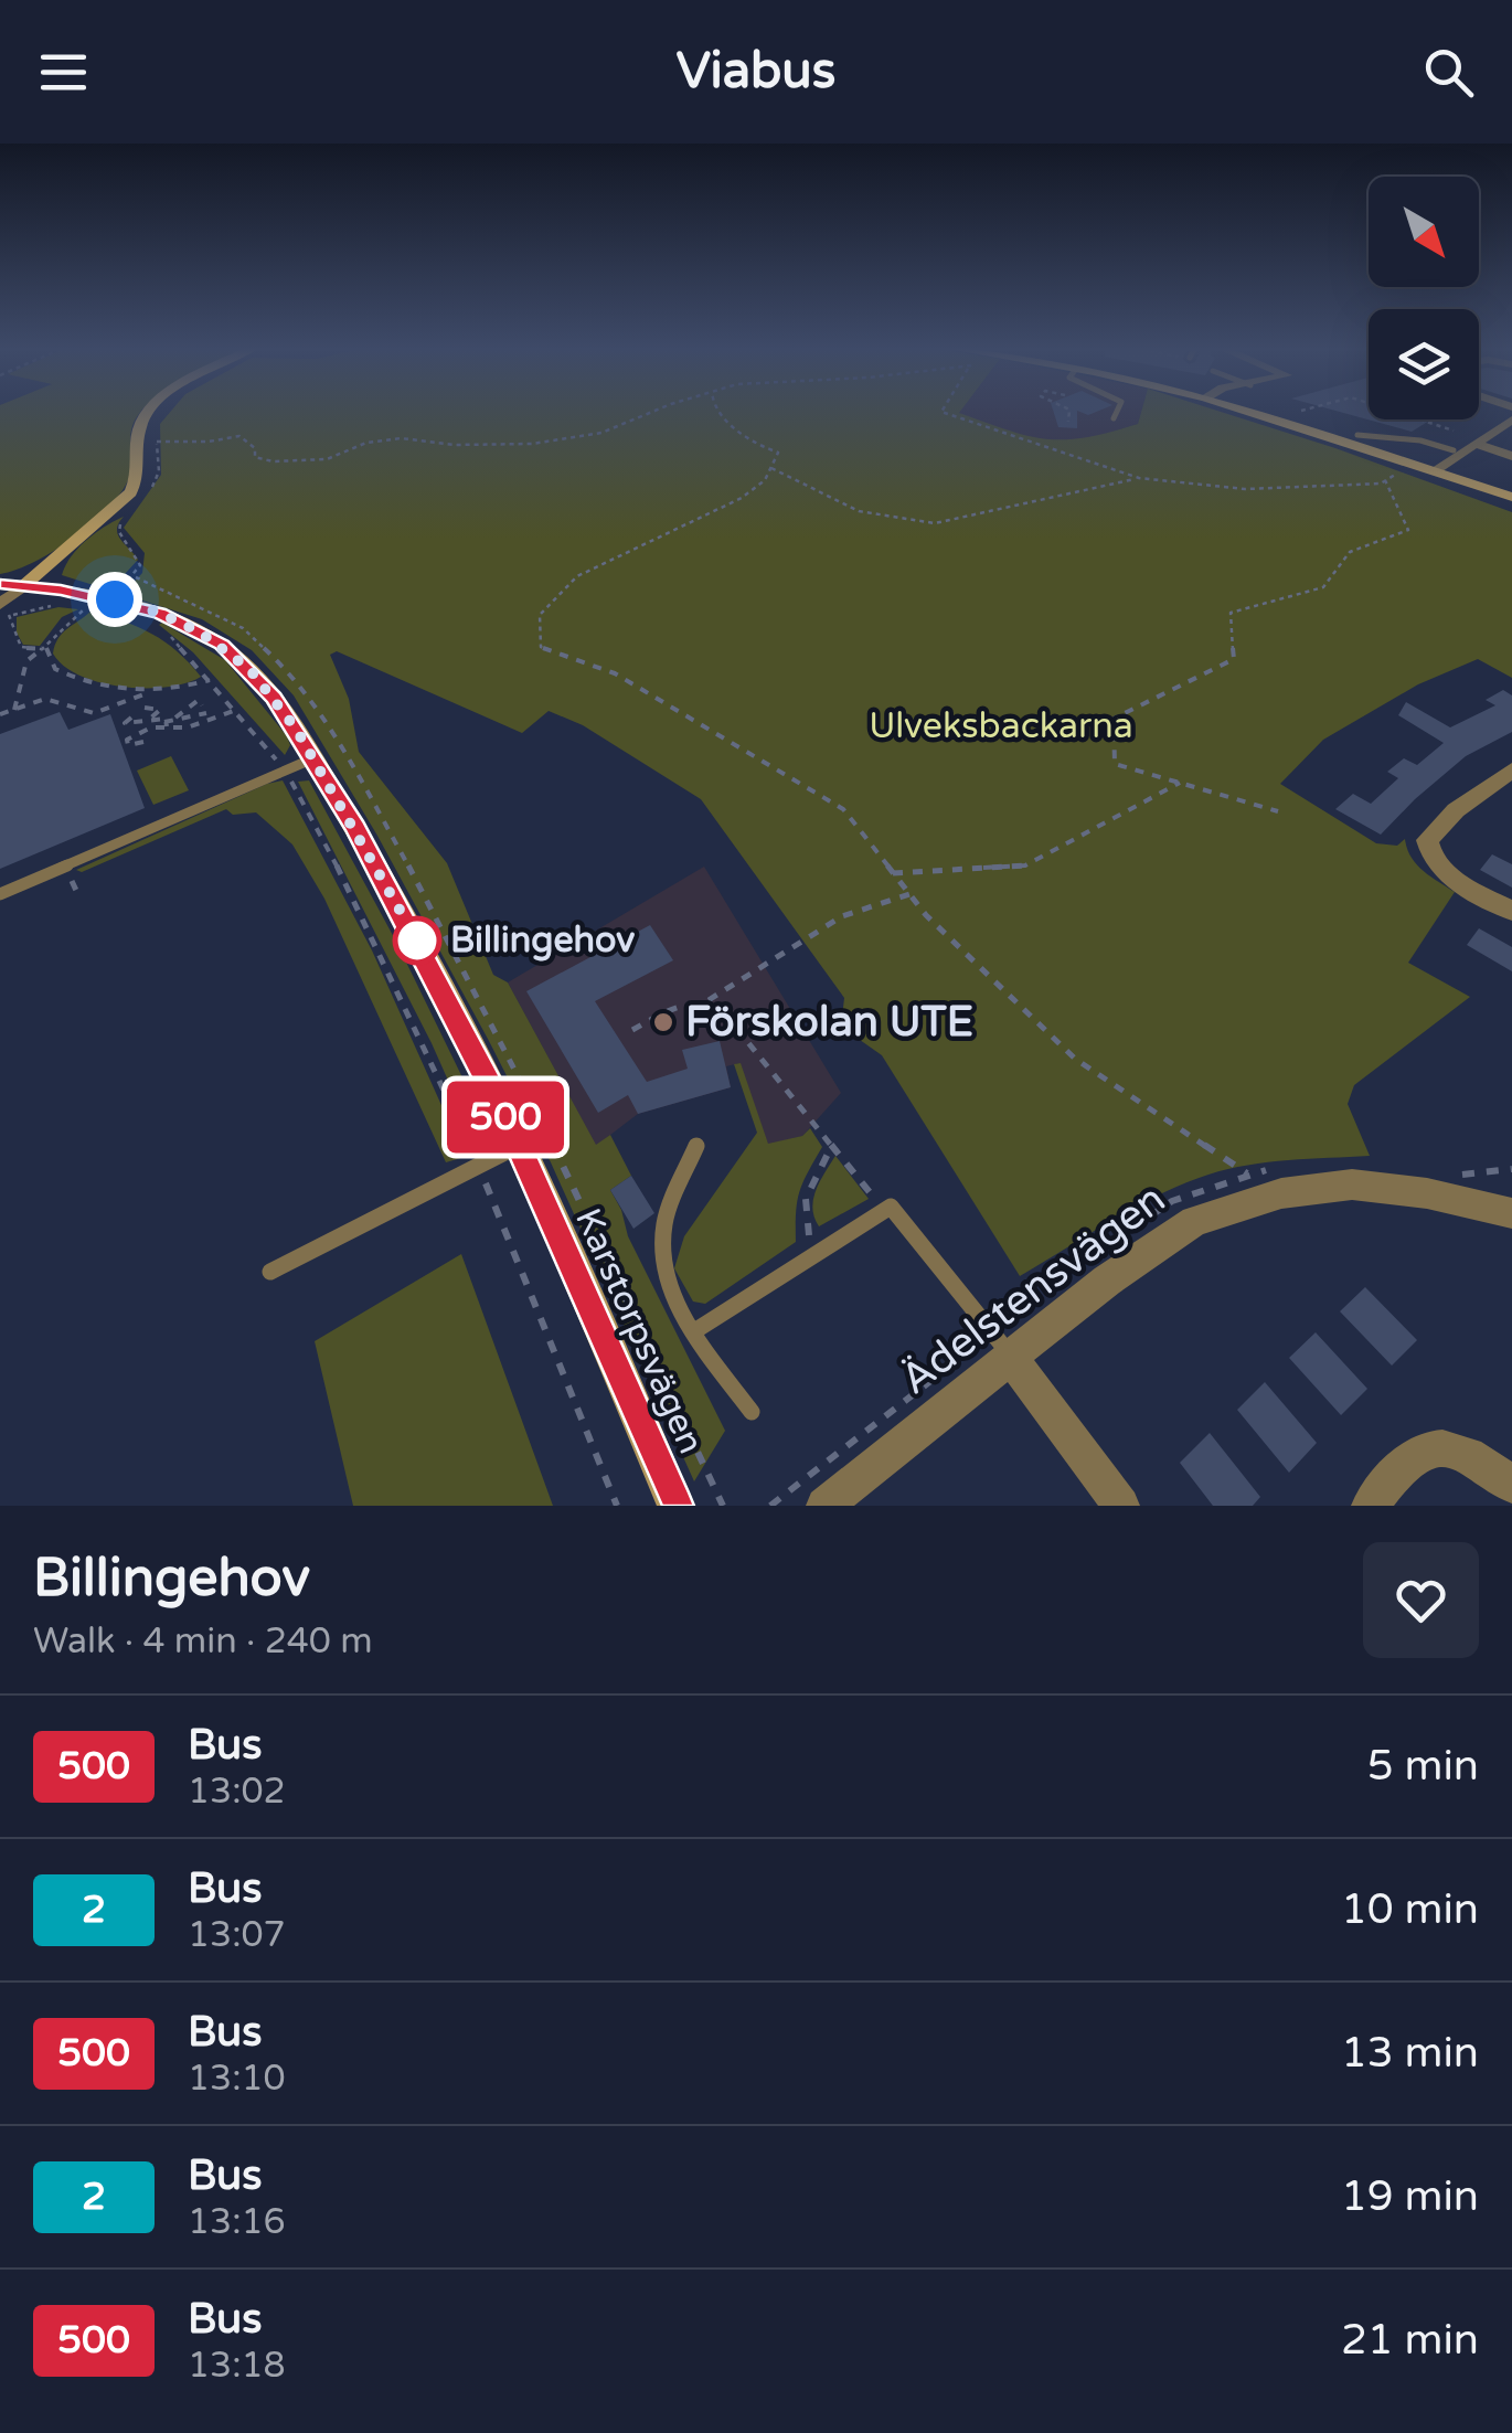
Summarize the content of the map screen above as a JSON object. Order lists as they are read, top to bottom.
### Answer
{
  "streets": {
    "street": ["Ädelstensvägen", "Karstorpsvägen"]
  },
  "parks": ["Ulveksbackarna"],
  "places": ["Billingehov", "Förskolan UTE"],
  "lines": ["bus line 500"],
  "north": "bottom right",
  "page": {
    "header": "Viabus",
    "on_map": "500",
    "heading": ["Billingehov", "Walk · 4 min · 240 m"],
    "list": [
      {
        "mark": "500",
        "name": "Bus",
        "note": "13:02",
        "value": "5 min"
      },
      {
        "mark": "2",
        "name": "Bus",
        "note": "13:07",
        "value": "10 min"
      },
      {
        "mark": "500",
        "name": "Bus",
        "note": "13:10",
        "value": "13 min"
      },
      {
        "mark": "2",
        "name": "Bus",
        "note": "13:16",
        "value": "19 min"
      },
      {
        "mark": "500",
        "name": "Bus",
        "note": "13:18",
        "value": "21 min"
      }
    ]
  }
}
